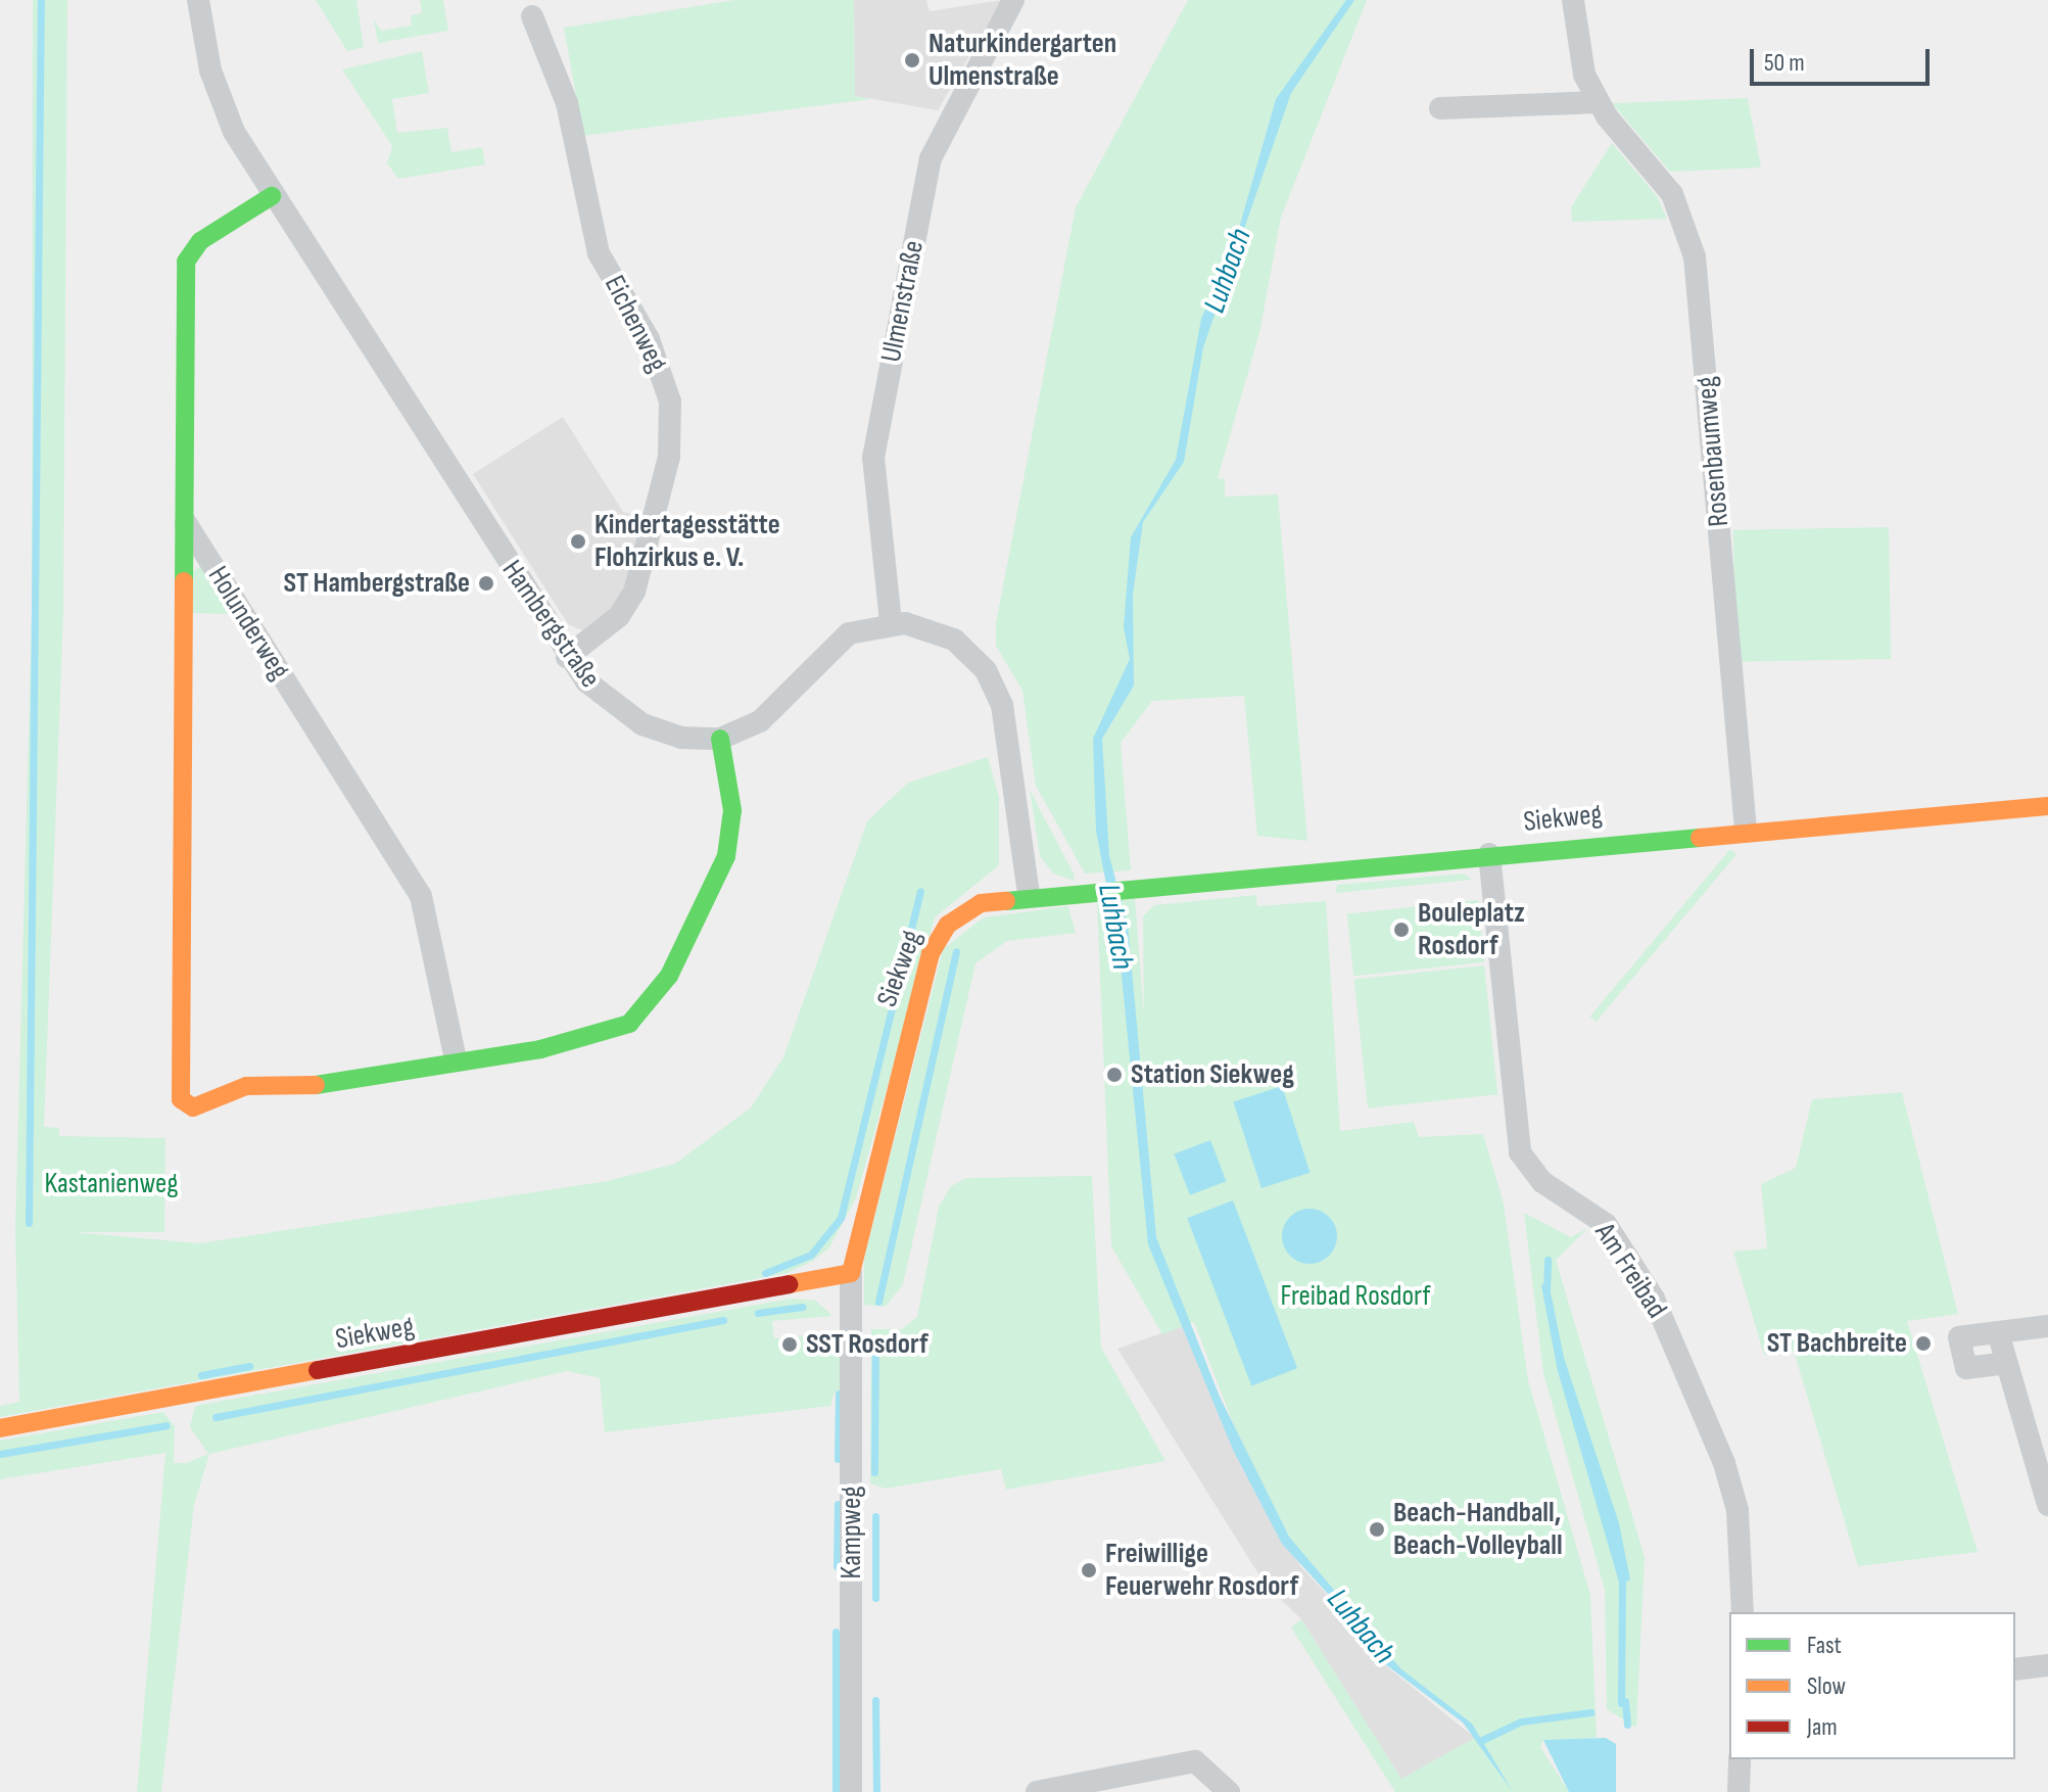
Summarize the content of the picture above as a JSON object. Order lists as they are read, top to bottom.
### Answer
{
  "streets": {
    "street": [
      "Ulmenstraße",
      "Eichenweg",
      "Rosenbaumweg",
      "Holunderweg",
      "Hambergstraße",
      "Siekweg",
      "Am Freibad",
      "Kampweg"
    ]
  },
  "crossings": [
    ["Ulmenstraße", "Hambergstraße"],
    ["Eichenweg", "Hambergstraße"],
    ["Rosenbaumweg", "Siekweg"],
    ["Siekweg", "Am Freibad"],
    ["Siekweg", "Kampweg"]
  ],
  "water": ["Luhbach"],
  "parks": ["Kastanienweg", "Freibad Rosdorf"],
  "places": [
    "Naturkindergarten Ulmenstraße",
    "Kindertagesstätte Flohzirkus e. V.",
    "ST Hambergstraße",
    "Bouleplatz Rosdorf",
    "Station Siekweg",
    "ST Bachbreite",
    "SST Rosdorf",
    "Beach-Handball, Beach-Volleyball",
    "Freiwillige Feuerwehr Rosdorf"
  ],
  "legend": ["Fast", "Slow", "Jam"],
  "scale_bar": "50 m"
}
